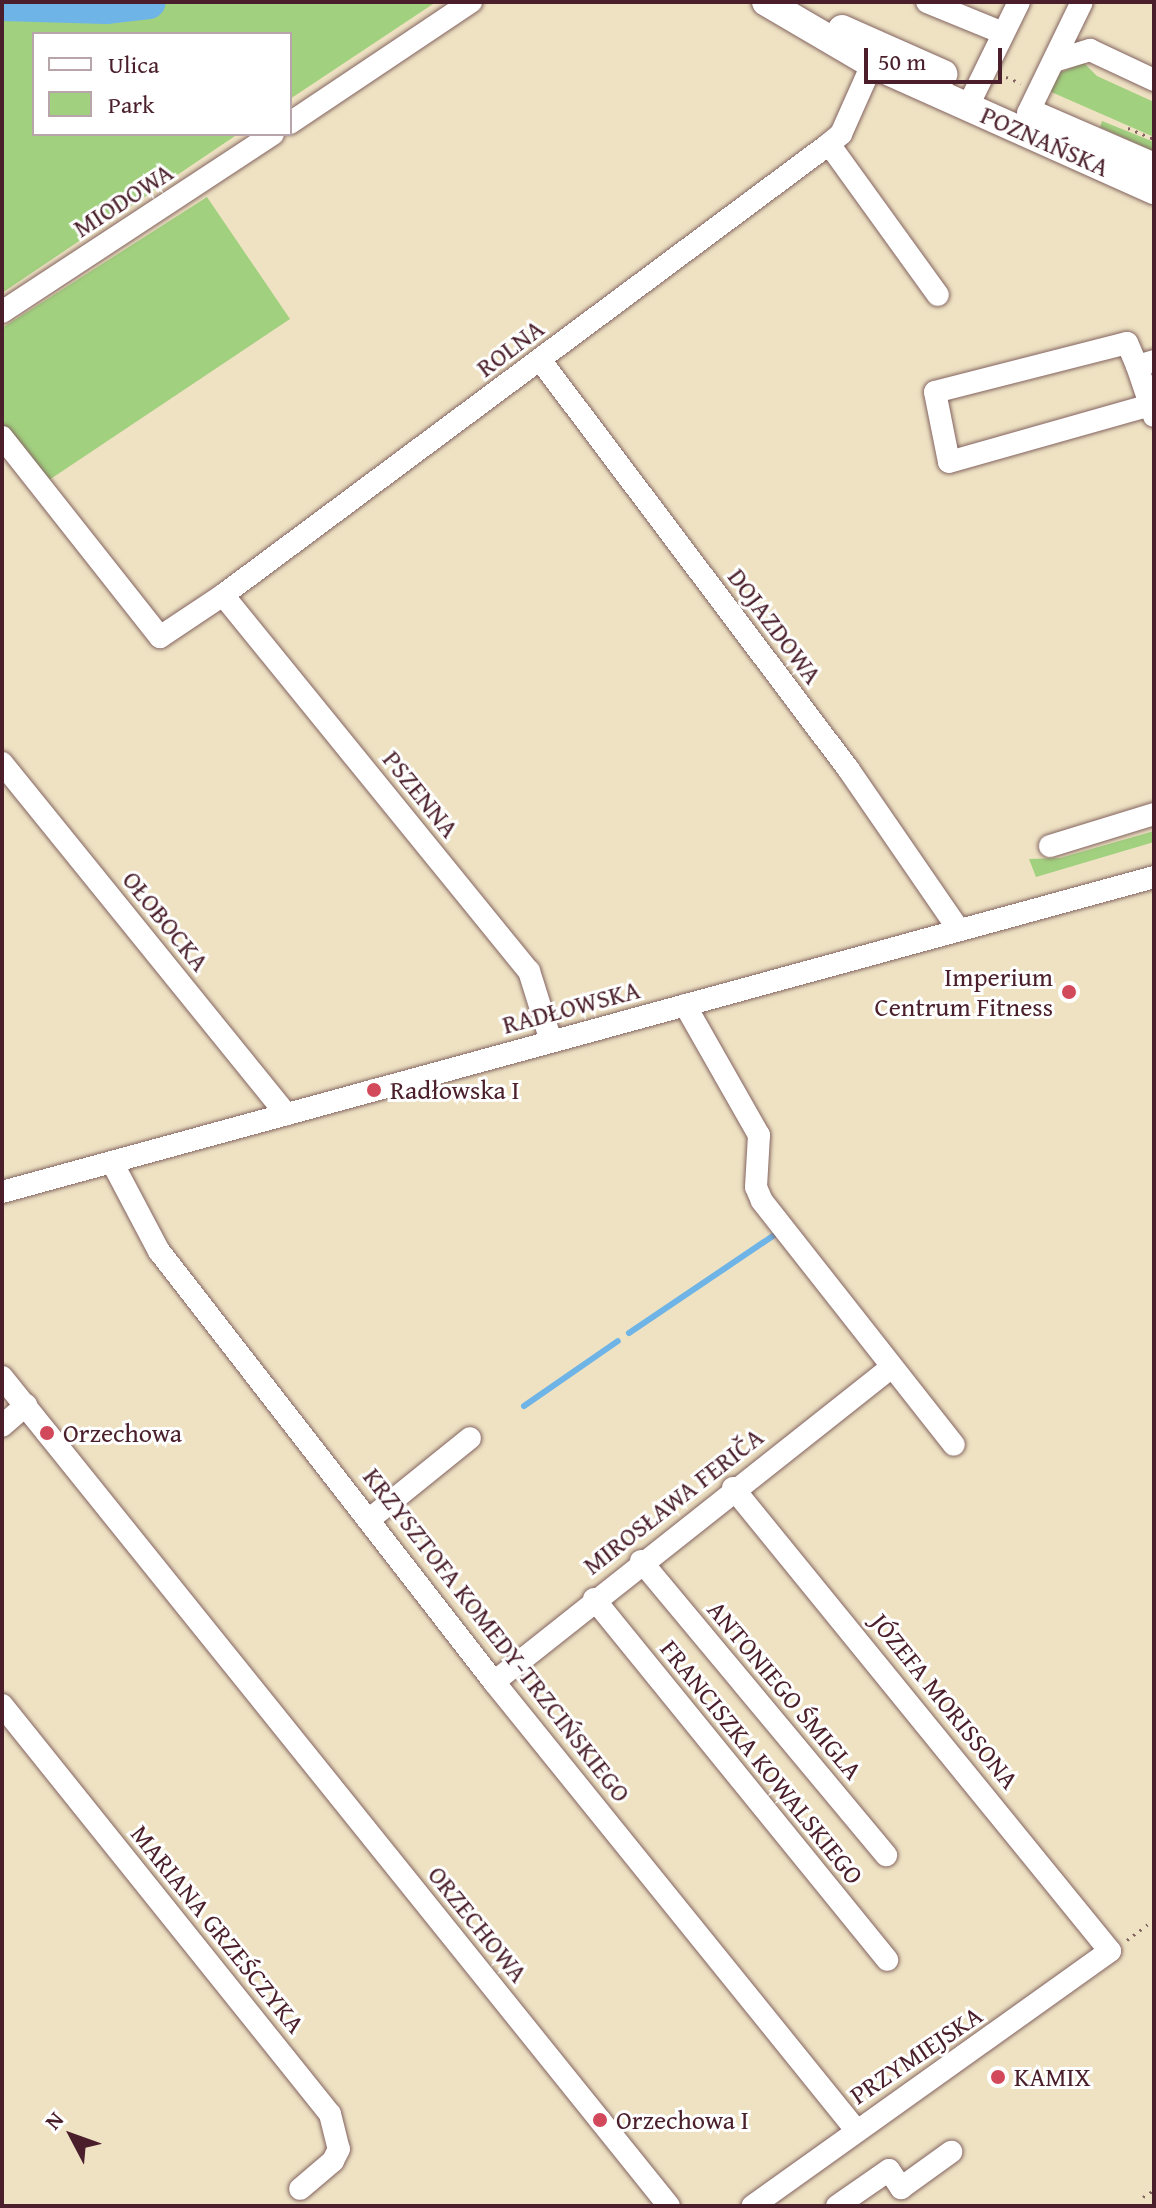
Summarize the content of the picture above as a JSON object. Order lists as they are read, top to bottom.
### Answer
{
  "streets": {
    "main road": ["POZNAŃSKA"],
    "street": [
      "MIODOWA",
      "ROLNA",
      "DOJAZDOWA",
      "PSZENNA",
      "OŁOBOCKA",
      "RADŁOWSKA",
      "MIROSŁAWA FERIČA",
      "KRZYSZTOFA KOMEDY-TRZCIŃSKIEGO",
      "ANTONIEGO ŚMIGLA",
      "JÓZEFA MORISSONA",
      "FRANCISZKA KOWALSKIEGO",
      "ORZECHOWA",
      "MARIANA GRZEŚCZYKA",
      "PRZYMIEJSKA"
    ]
  },
  "crossings": [
    ["POZNAŃSKA", "ROLNA"],
    ["ROLNA", "DOJAZDOWA"],
    ["ROLNA", "PSZENNA"],
    ["DOJAZDOWA", "RADŁOWSKA"],
    ["PSZENNA", "RADŁOWSKA"],
    ["OŁOBOCKA", "RADŁOWSKA"],
    ["RADŁOWSKA", "KRZYSZTOFA KOMEDY-TRZCIŃSKIEGO"],
    ["MIROSŁAWA FERIČA", "KRZYSZTOFA KOMEDY-TRZCIŃSKIEGO"],
    ["MIROSŁAWA FERIČA", "ANTONIEGO ŚMIGLA"],
    ["MIROSŁAWA FERIČA", "JÓZEFA MORISSONA"],
    ["MIROSŁAWA FERIČA", "FRANCISZKA KOWALSKIEGO"],
    ["KRZYSZTOFA KOMEDY-TRZCIŃSKIEGO", "PRZYMIEJSKA"],
    ["JÓZEFA MORISSONA", "PRZYMIEJSKA"]
  ],
  "places": [
    "Imperium Centrum Fitness",
    "Radłowska I",
    "Orzechowa",
    "KAMIX",
    "Orzechowa I"
  ],
  "legend": ["Ulica", "Park"],
  "scale_bar": "50 m",
  "north": "top left"
}
